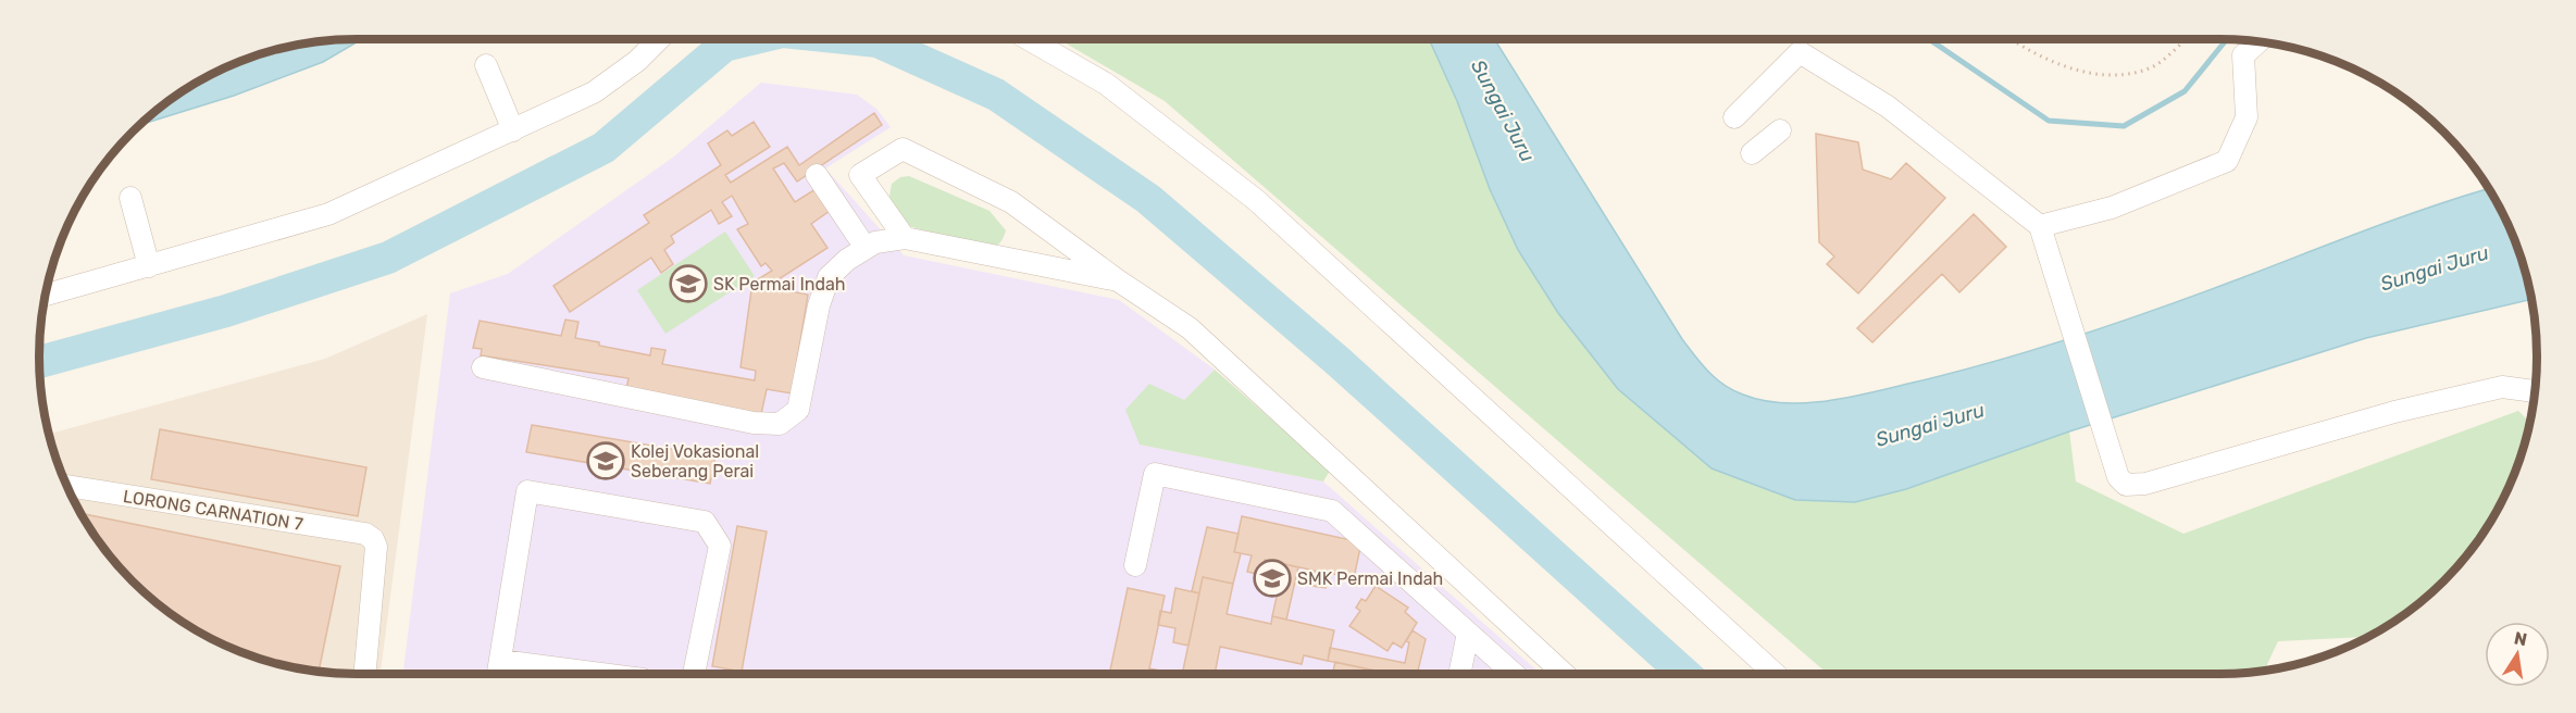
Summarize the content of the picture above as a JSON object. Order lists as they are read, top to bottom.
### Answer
{
  "streets": {
    "street": ["LORONG CARNATION 7"]
  },
  "water": ["Sungai Juru"],
  "places": {
    "school or university": ["SK Permai Indah", "Kolej Vokasional Seberang Perai", "SMK Permai Indah"]
  },
  "north": "top"
}
